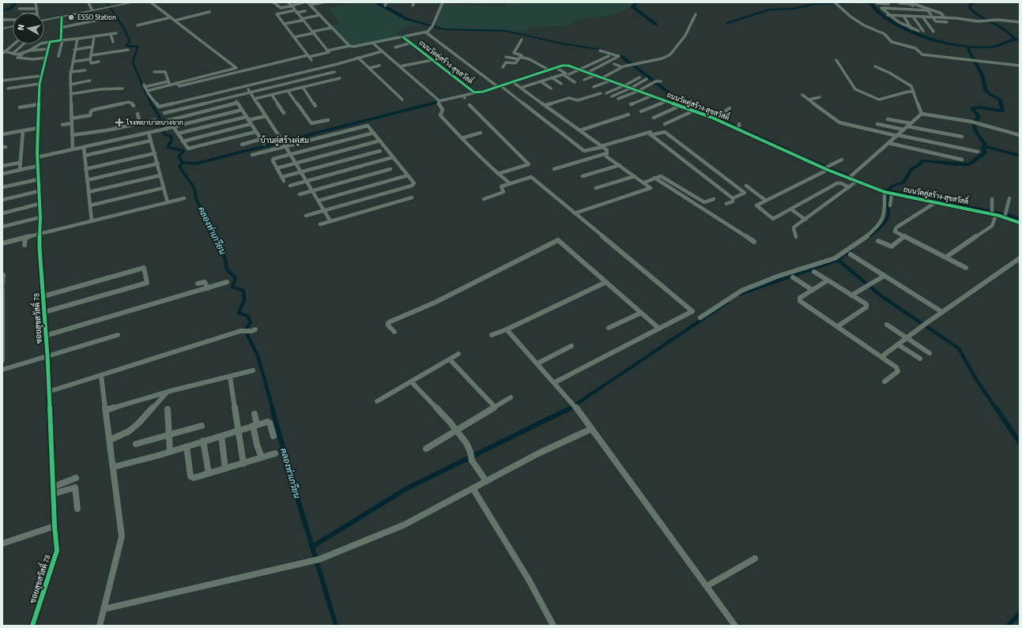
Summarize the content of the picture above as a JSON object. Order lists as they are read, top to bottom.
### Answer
{
  "streets": {
    "street": ["ถนนวัดคู่สร้าง-สุขสวัสดิ์", "ซอยสุขสวัสดิ์ 78"]
  },
  "districts": ["บ้านคู่สร้างคู่สม"],
  "water": ["คลองท่าเกวียน"],
  "places": {
    "other": ["ESSO Station"],
    "health": ["โรงพยาบาลบางจาก"]
  },
  "north": "left"
}
